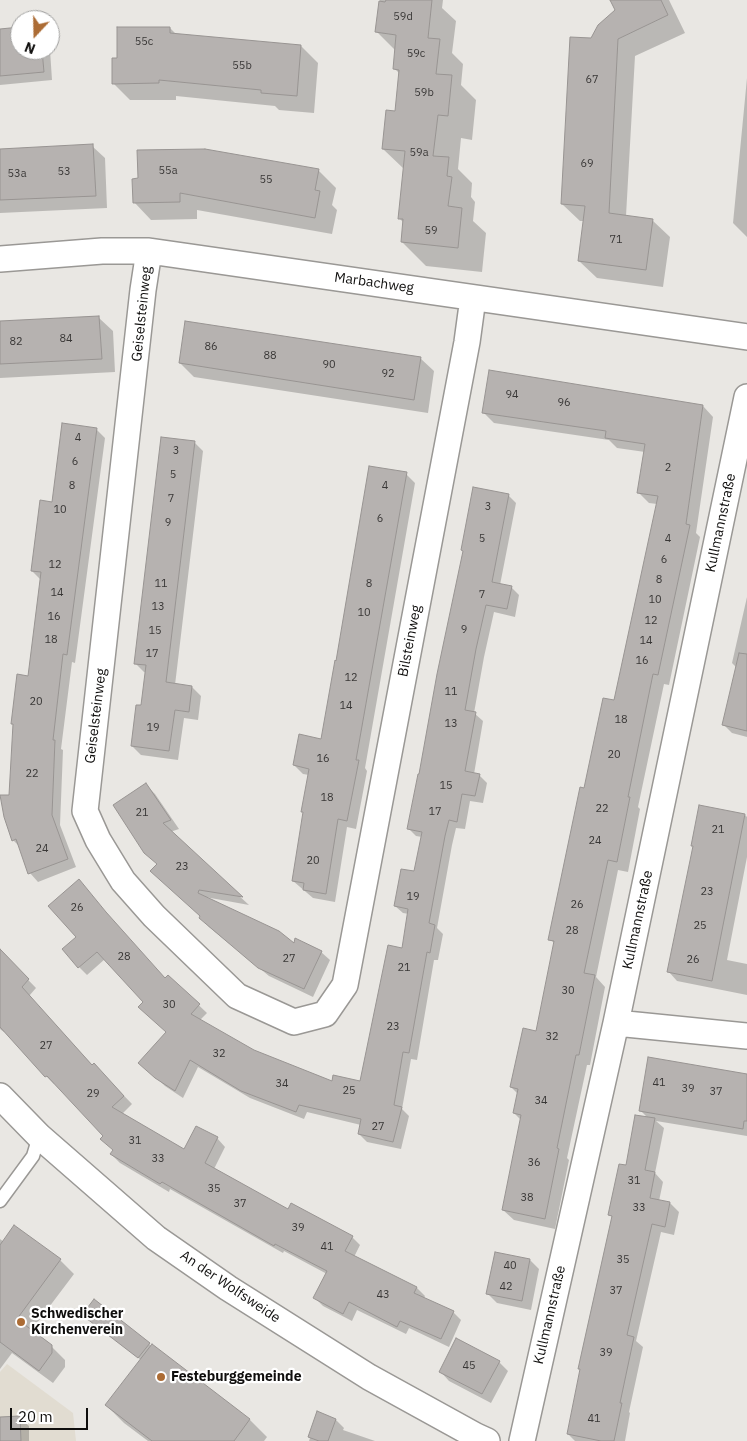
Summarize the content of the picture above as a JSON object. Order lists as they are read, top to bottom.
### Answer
{
  "streets": {
    "street": [
      "Marbachweg",
      "Geiselsteinweg",
      "Kullmannstraße",
      "Bilsteinweg",
      "An der Wolfsweide"
    ]
  },
  "crossings": [
    ["Marbachweg", "Geiselsteinweg"],
    ["Marbachweg", "Bilsteinweg"],
    ["Geiselsteinweg", "Bilsteinweg"]
  ],
  "places": ["Schwedischer Kirchenverein", "Festeburggemeinde"],
  "house_numbers": [
    "59d",
    "55c",
    "59c",
    "55b",
    "67",
    "59b",
    "59a",
    "69",
    "55a",
    "53",
    "53a",
    "55",
    "59",
    "71",
    "84",
    "82",
    "86",
    "88",
    "90",
    "92",
    "94",
    "96",
    "4",
    "3",
    "6",
    "2",
    "5",
    "8",
    "4",
    "7",
    "3",
    "10",
    "6",
    "9",
    "5",
    "4",
    "6",
    "12",
    "8",
    "11",
    "8",
    "14",
    "7",
    "10",
    "13",
    "10",
    "16",
    "12",
    "9",
    "15",
    "18",
    "14",
    "17",
    "16",
    "12",
    "11",
    "20",
    "14",
    "18",
    "13",
    "19",
    "20",
    "16",
    "22",
    "15",
    "18",
    "22",
    "17",
    "21",
    "21",
    "24",
    "24",
    "20",
    "23",
    "23",
    "19",
    "26",
    "26",
    "25",
    "28",
    "28",
    "27",
    "26",
    "21",
    "30",
    "30",
    "23",
    "32",
    "27",
    "32",
    "41",
    "34",
    "39",
    "25",
    "37",
    "29",
    "34",
    "27",
    "31",
    "33",
    "36",
    "31",
    "35",
    "38",
    "37",
    "33",
    "39",
    "41",
    "35",
    "40",
    "42",
    "37",
    "43",
    "39",
    "45",
    "41"
  ],
  "scale_bar": "20 m",
  "north": "bottom"
}
